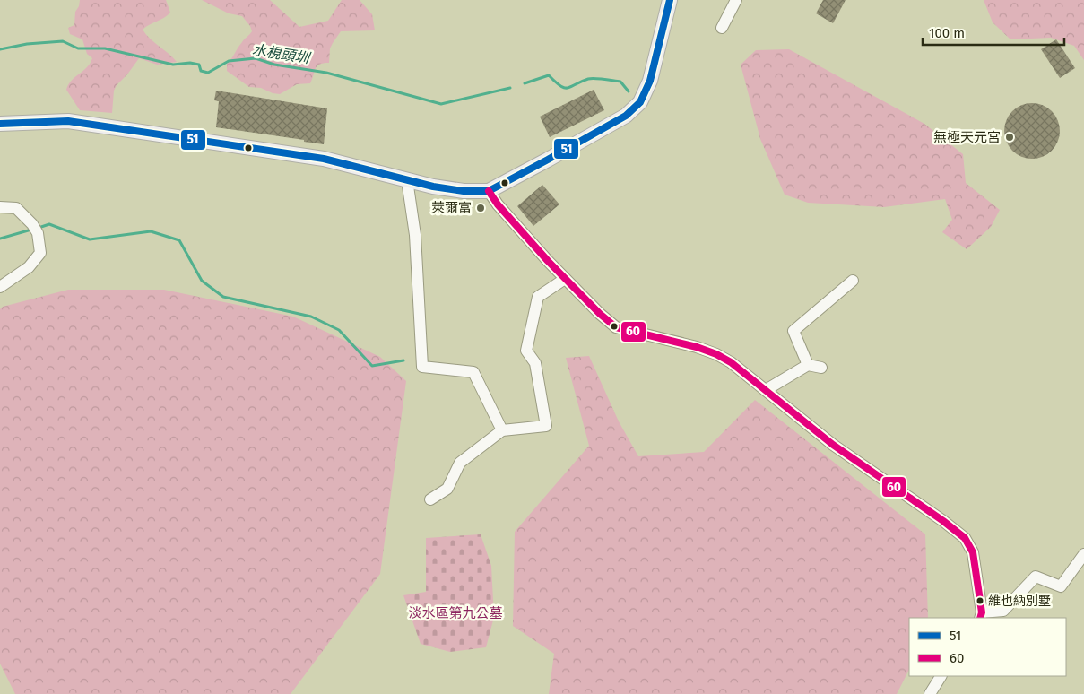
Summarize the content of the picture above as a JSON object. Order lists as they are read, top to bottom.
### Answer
{
  "water": ["水梘頭圳"],
  "parks": ["淡水區第九公墓"],
  "places": ["無極天元宮", "萊爾富", "維也納別墅"],
  "lines": ["transit line 51", "transit line 60"],
  "legend": ["51", "60"],
  "scale_bar": "100 m"
}
